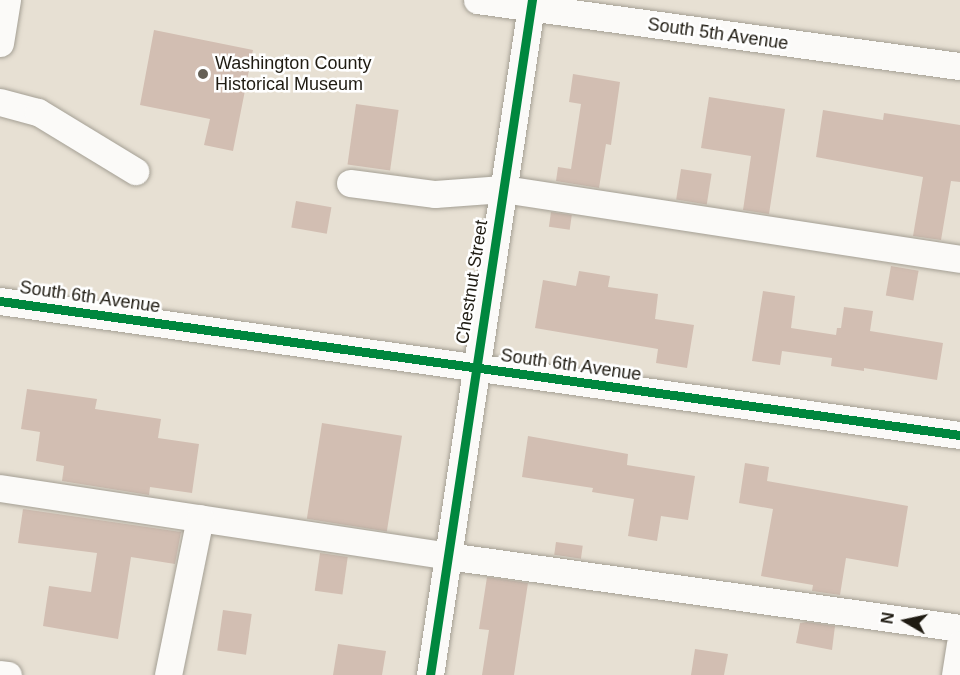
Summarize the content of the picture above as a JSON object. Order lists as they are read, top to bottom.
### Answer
{
  "streets": {
    "street": ["South 5th Avenue", "Chestnut Street", "South 6th Avenue"]
  },
  "crossings": [
    ["South 5th Avenue", "Chestnut Street"],
    ["Chestnut Street", "South 6th Avenue"]
  ],
  "places": ["Washington County Historical Museum"],
  "north": "left"
}
